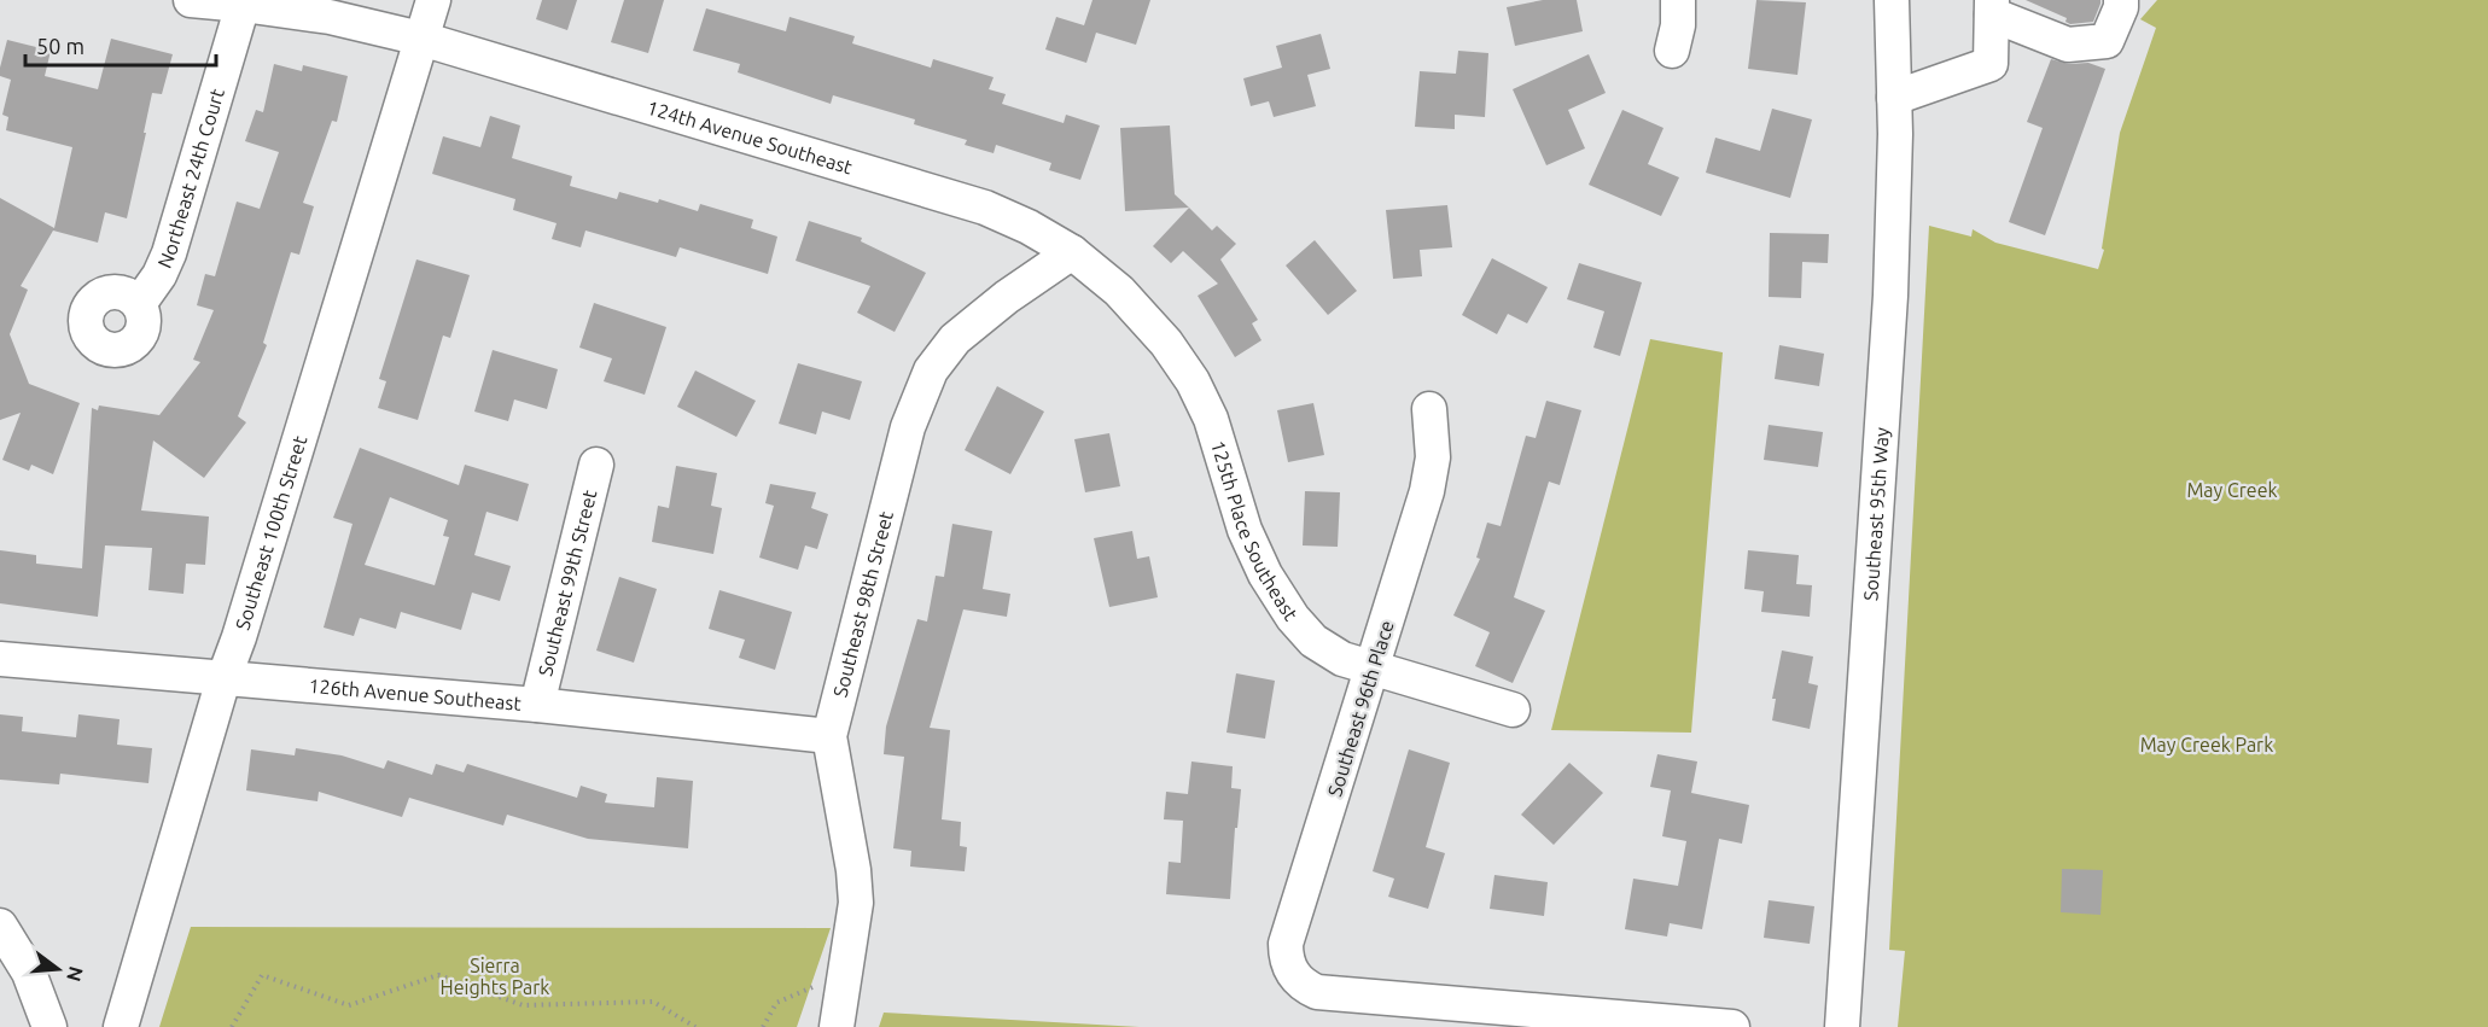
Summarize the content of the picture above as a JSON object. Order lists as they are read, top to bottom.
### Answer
{
  "streets": {
    "street": [
      "124th Avenue Southeast",
      "Northeast 24th Court",
      "Southeast 95th Way",
      "125th Place Southeast",
      "Southeast 100th Street",
      "Southeast 99th Street",
      "Southeast 98th Street",
      "126th Avenue Southeast",
      "Southeast 96th Place"
    ]
  },
  "crossings": [
    ["124th Avenue Southeast", "Northeast 24th Court"],
    ["124th Avenue Southeast", "125th Place Southeast"],
    ["124th Avenue Southeast", "Southeast 100th Street"],
    ["124th Avenue Southeast", "Southeast 98th Street"],
    ["125th Place Southeast", "Southeast 98th Street"],
    ["125th Place Southeast", "Southeast 96th Place"],
    ["Southeast 100th Street", "126th Avenue Southeast"],
    ["Southeast 99th Street", "126th Avenue Southeast"],
    ["Southeast 98th Street", "126th Avenue Southeast"]
  ],
  "parks": ["May Creek", "May Creek Park", "Sierra Heights Park"],
  "scale_bar": "50 m",
  "north": "right"
}
